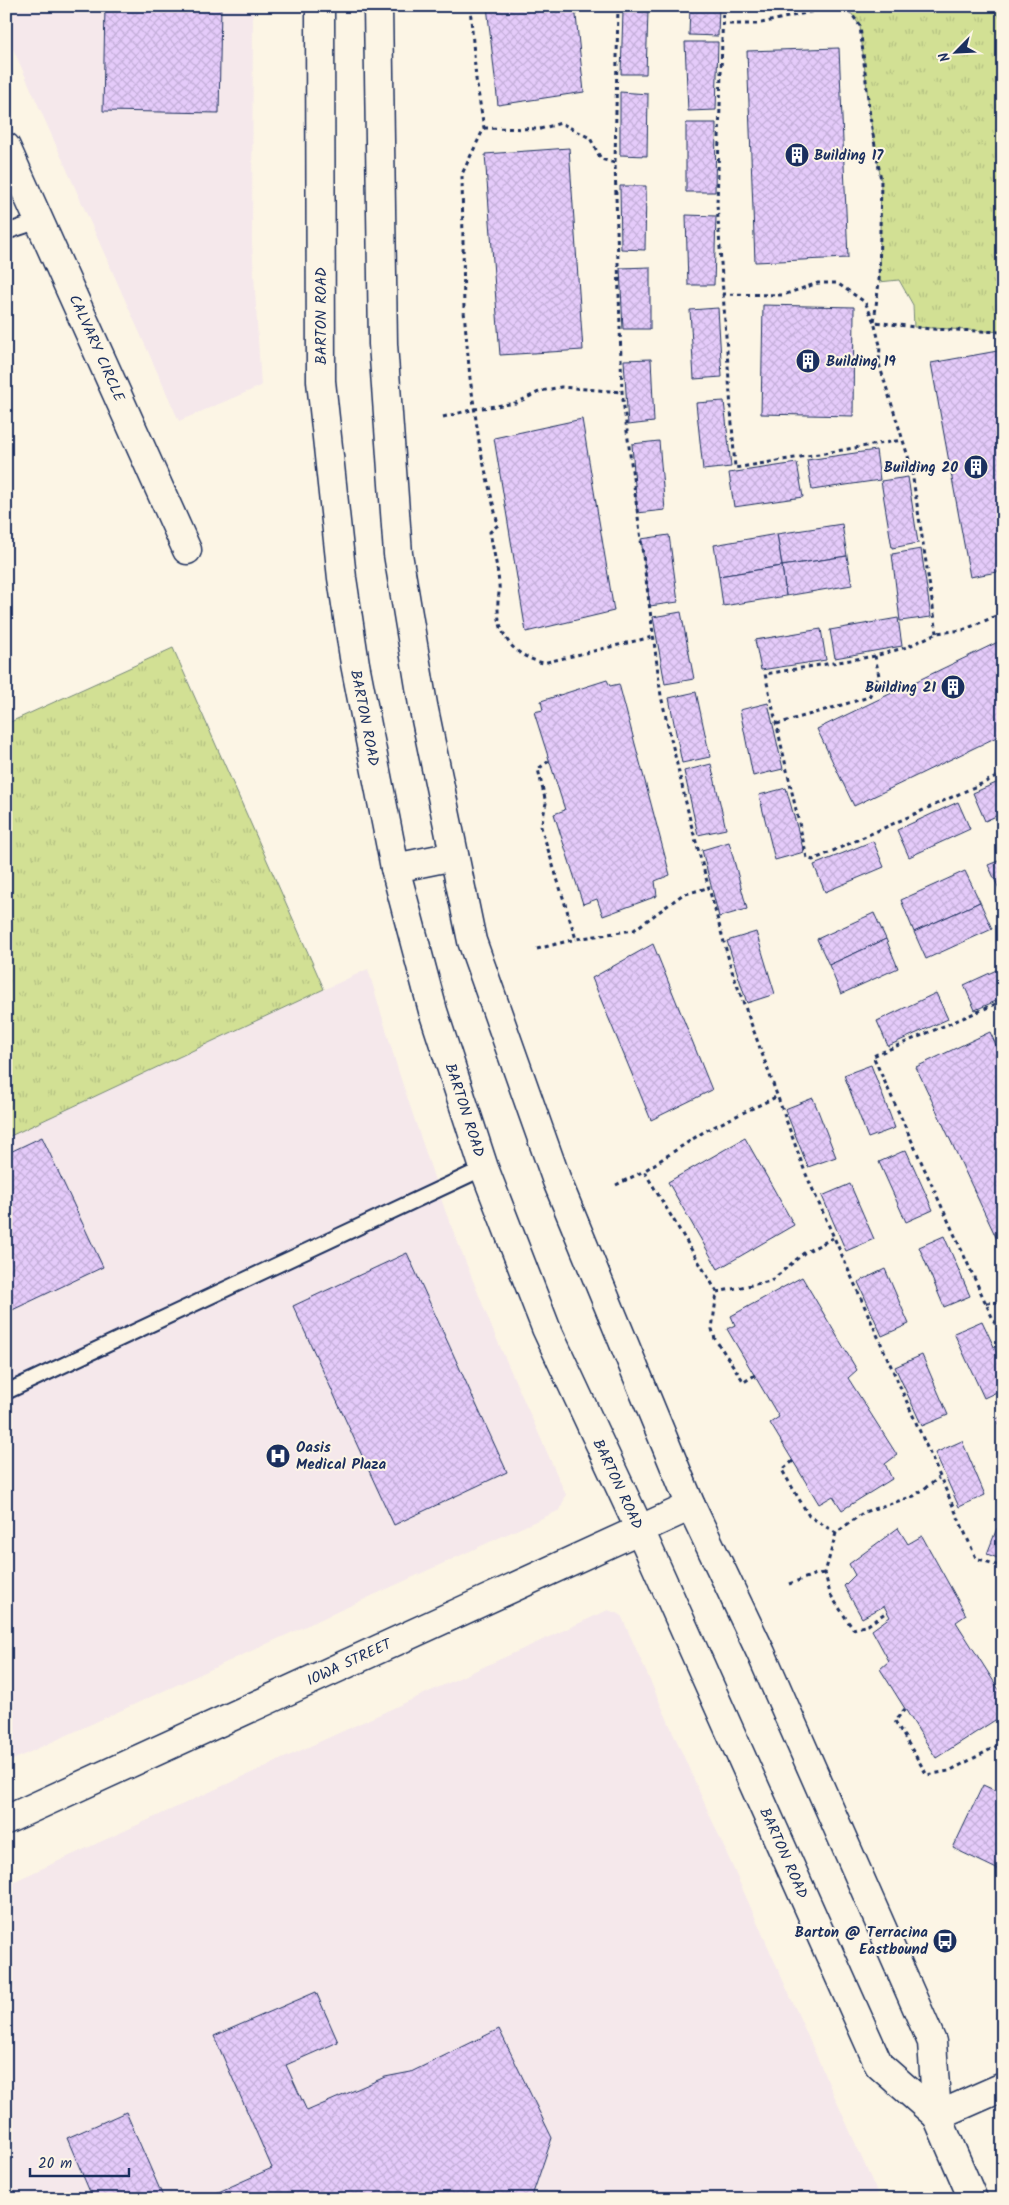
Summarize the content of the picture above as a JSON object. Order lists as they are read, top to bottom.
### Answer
{
  "streets": {
    "main road": ["BARTON ROAD", "CALVARY CIRCLE", "IOWA STREET"]
  },
  "crossings": [
    ["BARTON ROAD", "IOWA STREET"]
  ],
  "places": {
    "building": [
      "Building 17",
      "Building 19",
      "Building 20",
      "Building 21"
    ],
    "hospital": ["Oasis Medical Plaza"],
    "bus stop": ["Barton @ Terracina Eastbound"]
  },
  "scale_bar": "20 m",
  "north": "bottom left"
}
